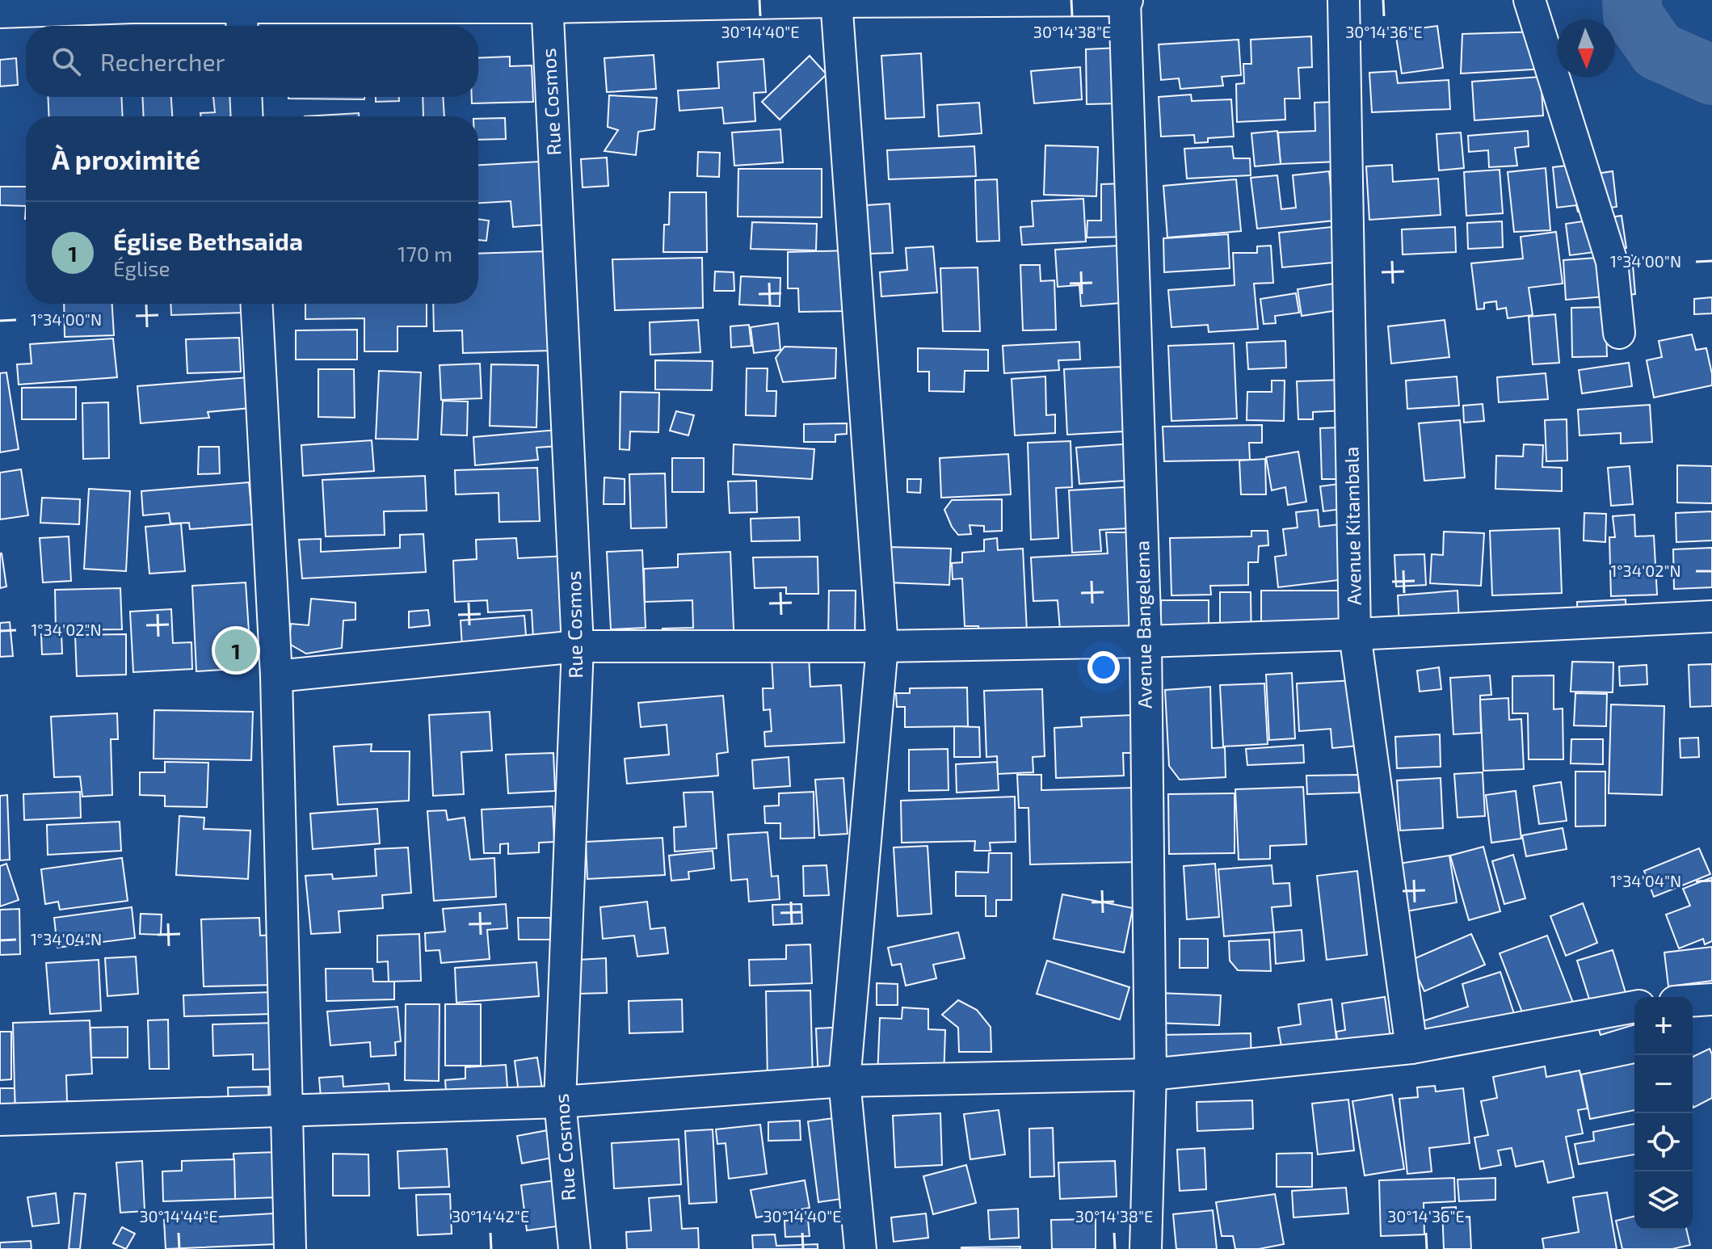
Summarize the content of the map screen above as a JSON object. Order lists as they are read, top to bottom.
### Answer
{
  "streets": {
    "street": ["Rue Cosmos", "Avenue Kitambala", "Avenue Bangelema"]
  },
  "north": "bottom",
  "page": {
    "search": "Rechercher",
    "heading": "À proximité",
    "list": [
      {
        "mark": "1",
        "name": "Église Bethsaida",
        "note": "Église",
        "value": "170 m"
      }
    ],
    "pins": "1",
    "map_buttons": ["+", "−"]
  },
  "coordinates": [
    "30°14'40\"E",
    "30°14'38\"E",
    "30°14'36\"E",
    "1°34'00\"N",
    "1°34'02\"N",
    "1°34'04\"N",
    "30°14'44\"E",
    "30°14'42\"E"
  ]
}
